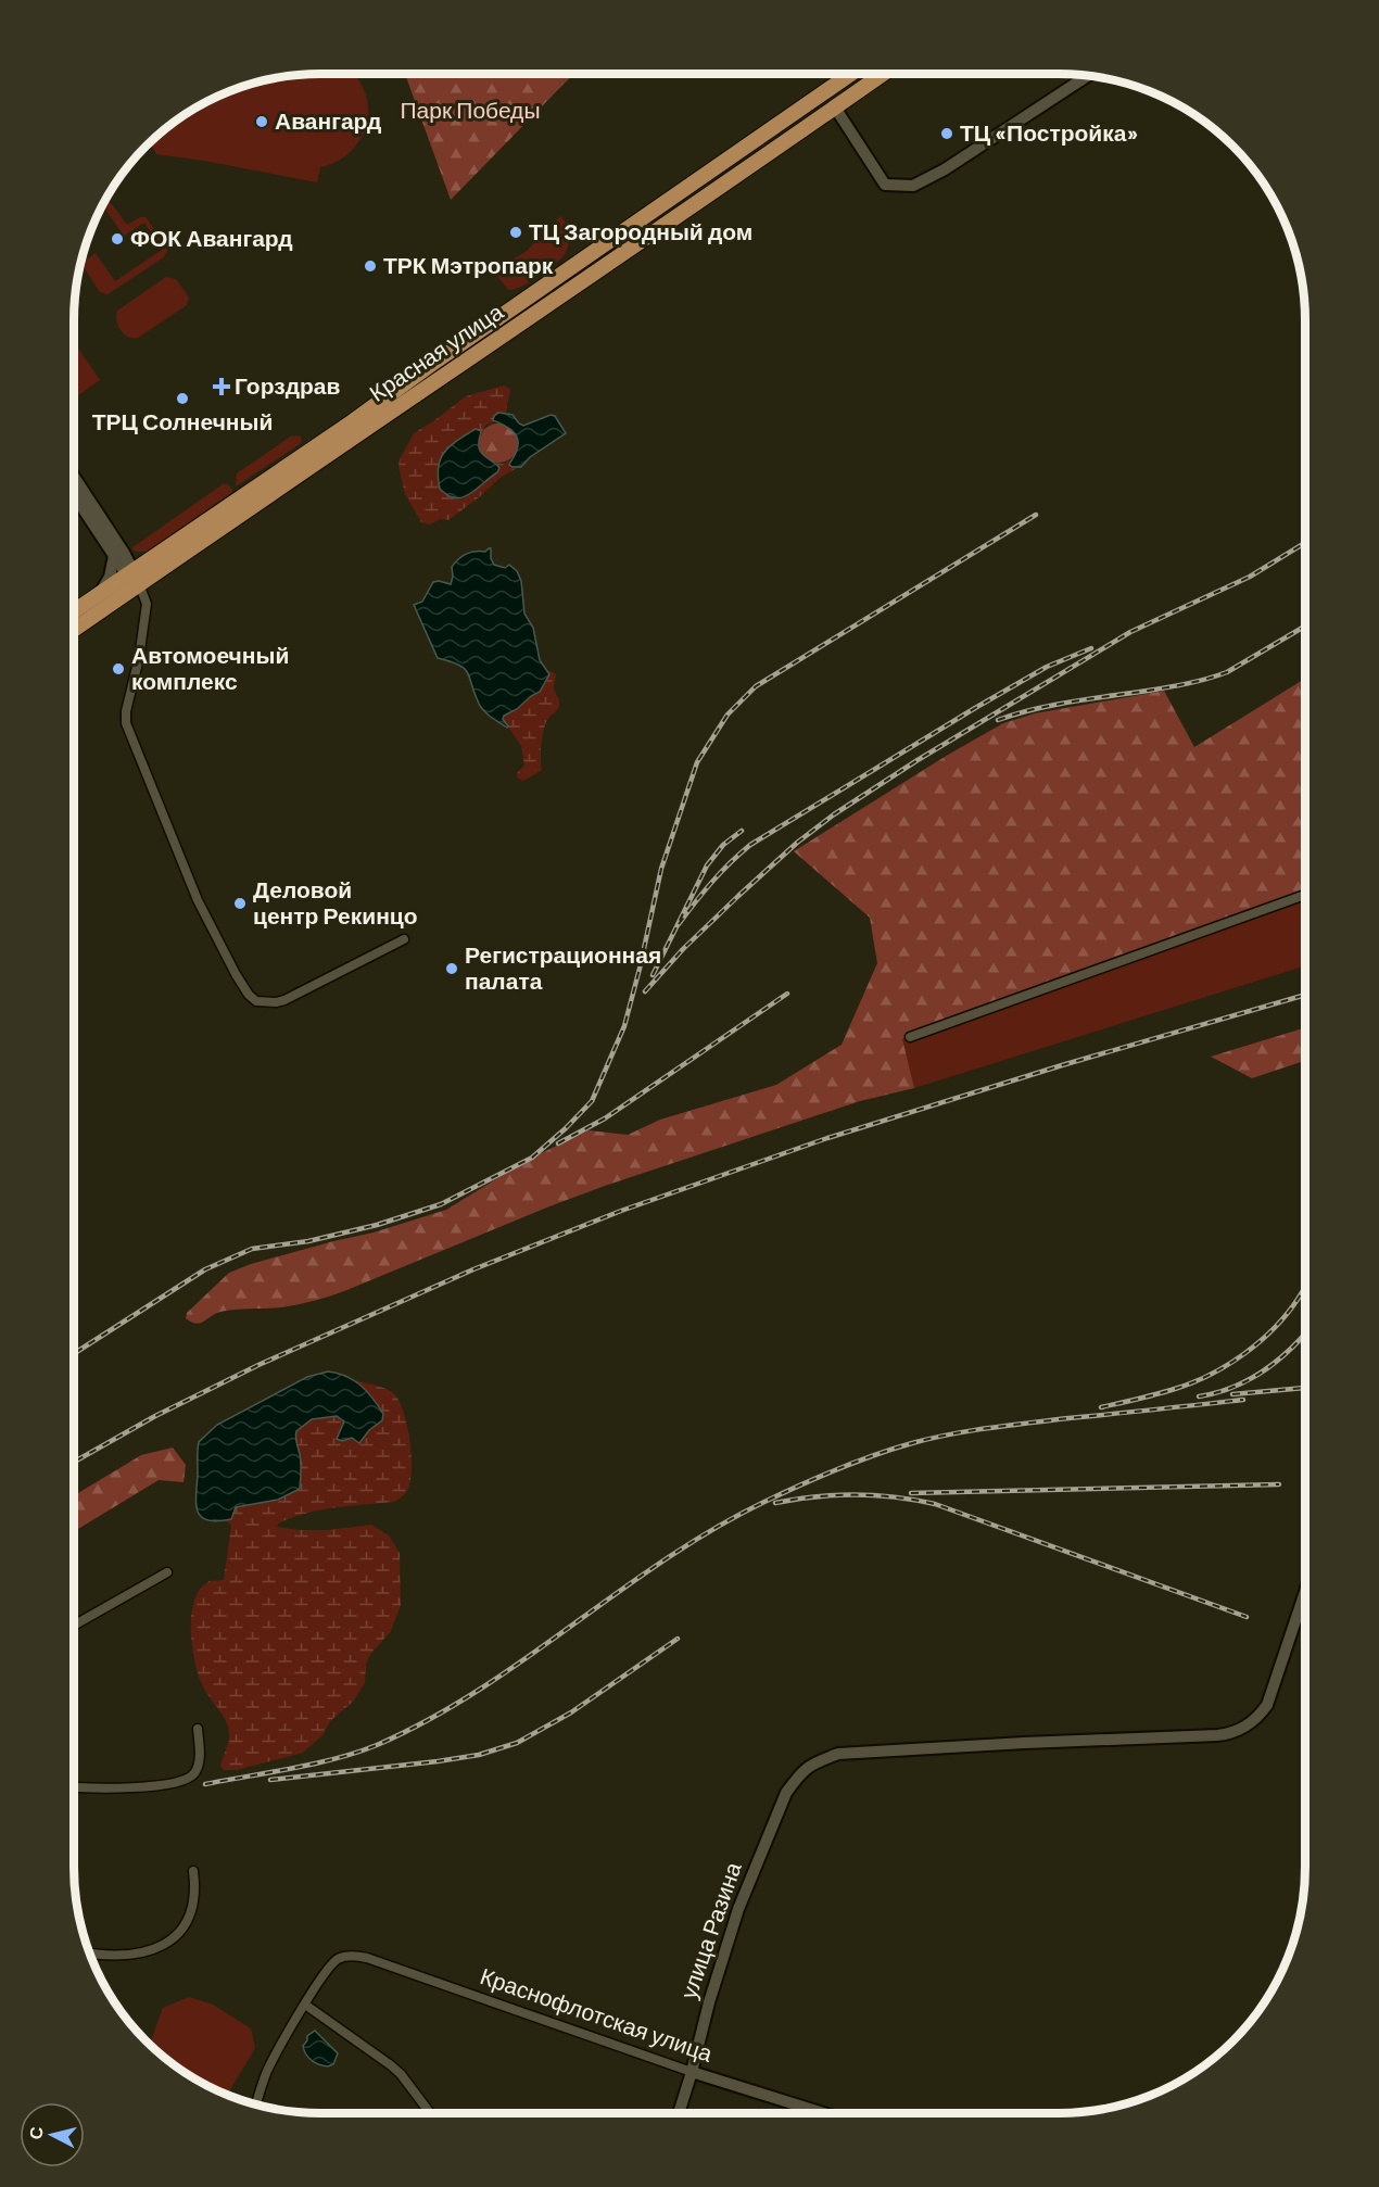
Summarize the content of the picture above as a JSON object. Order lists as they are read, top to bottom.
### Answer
{
  "streets": {
    "highway": ["Красная улица"],
    "street": ["улица Разина", "Краснофлотская улица"]
  },
  "crossings": [
    ["улица Разина", "Краснофлотская улица"]
  ],
  "parks": ["Парк Победы"],
  "places": {
    "other": [
      "Авангард",
      "ТЦ «Постройка»",
      "ТЦ Загородный дом",
      "ФОК Авангард",
      "ТРК Мэтропарк",
      "ТРЦ Солнечный",
      "Автомоечный комплекс",
      "Деловой центр Рекинцо",
      "Регистрационная палата"
    ],
    "health": ["Горздрав"]
  },
  "north": "left"
}
